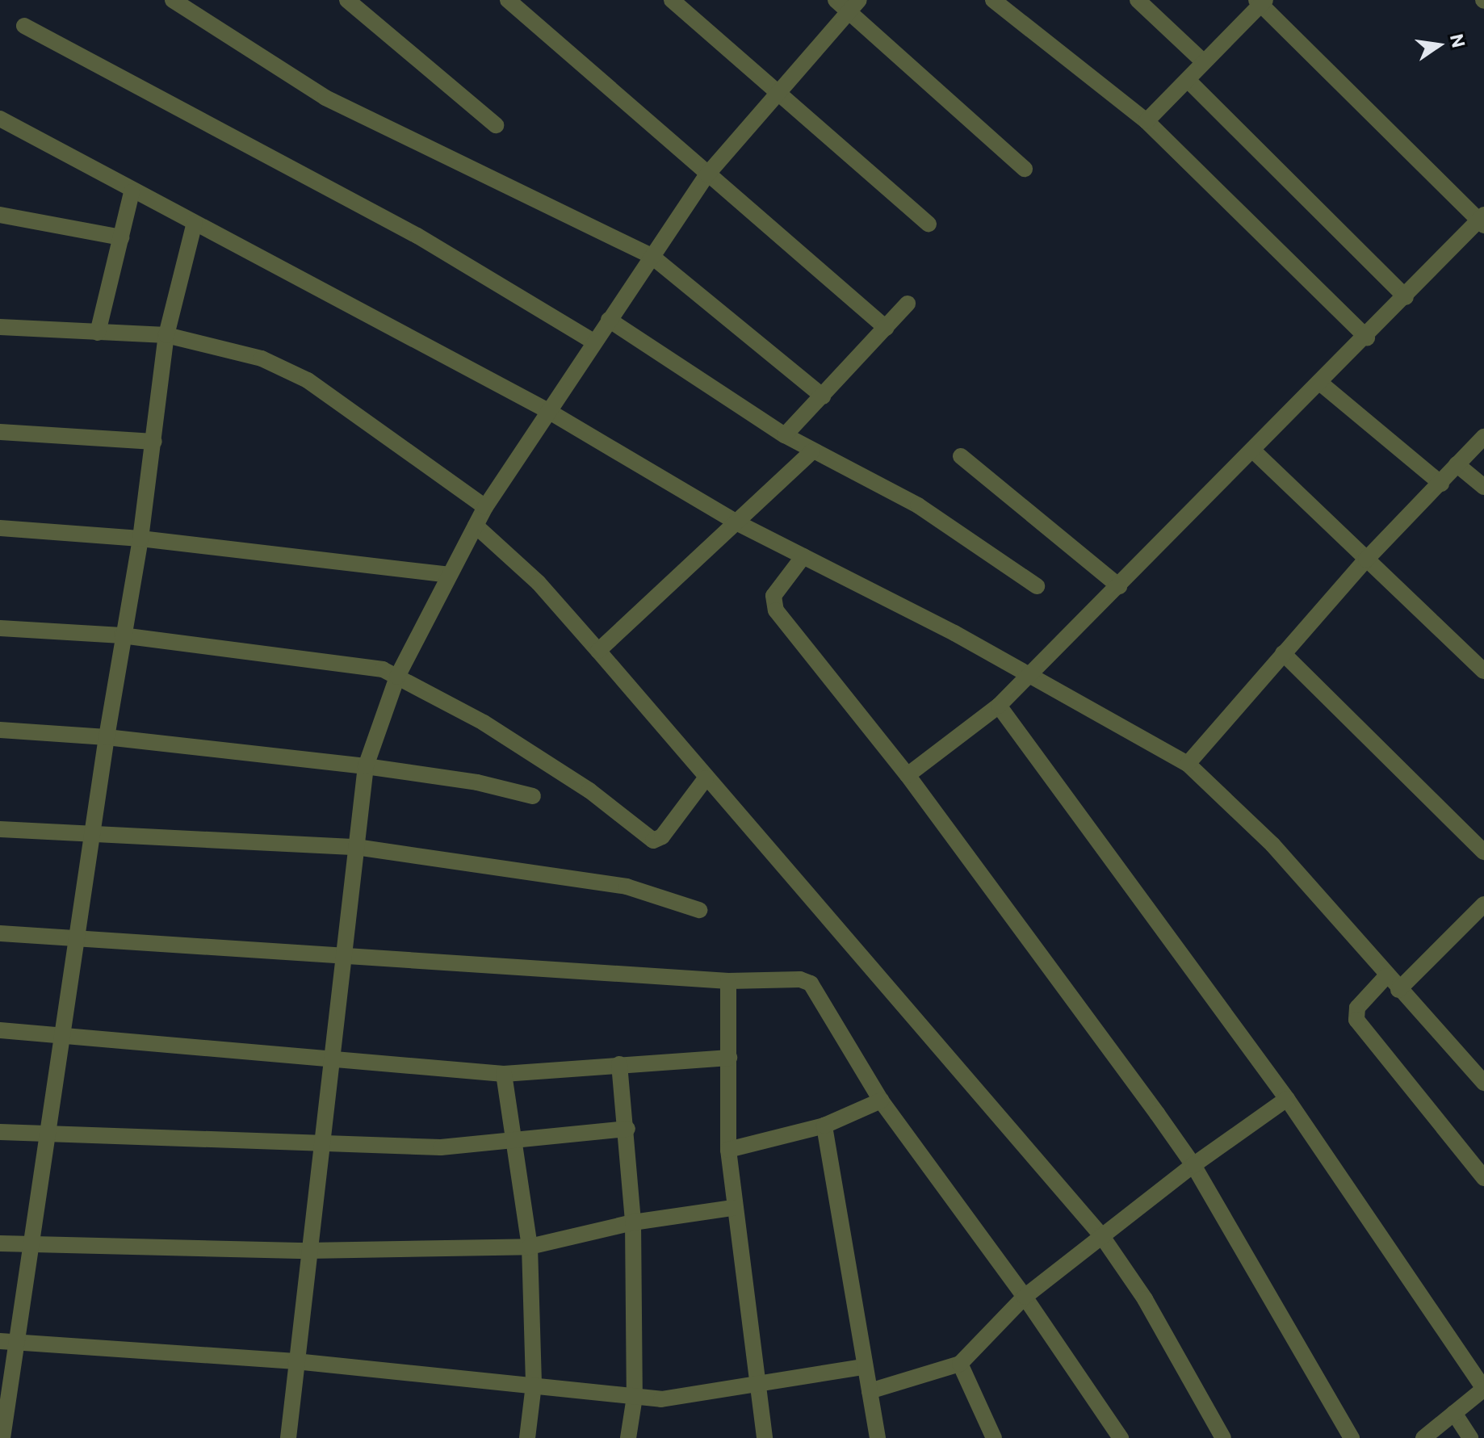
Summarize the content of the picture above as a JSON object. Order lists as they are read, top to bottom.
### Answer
{
  "north": "right"
}
